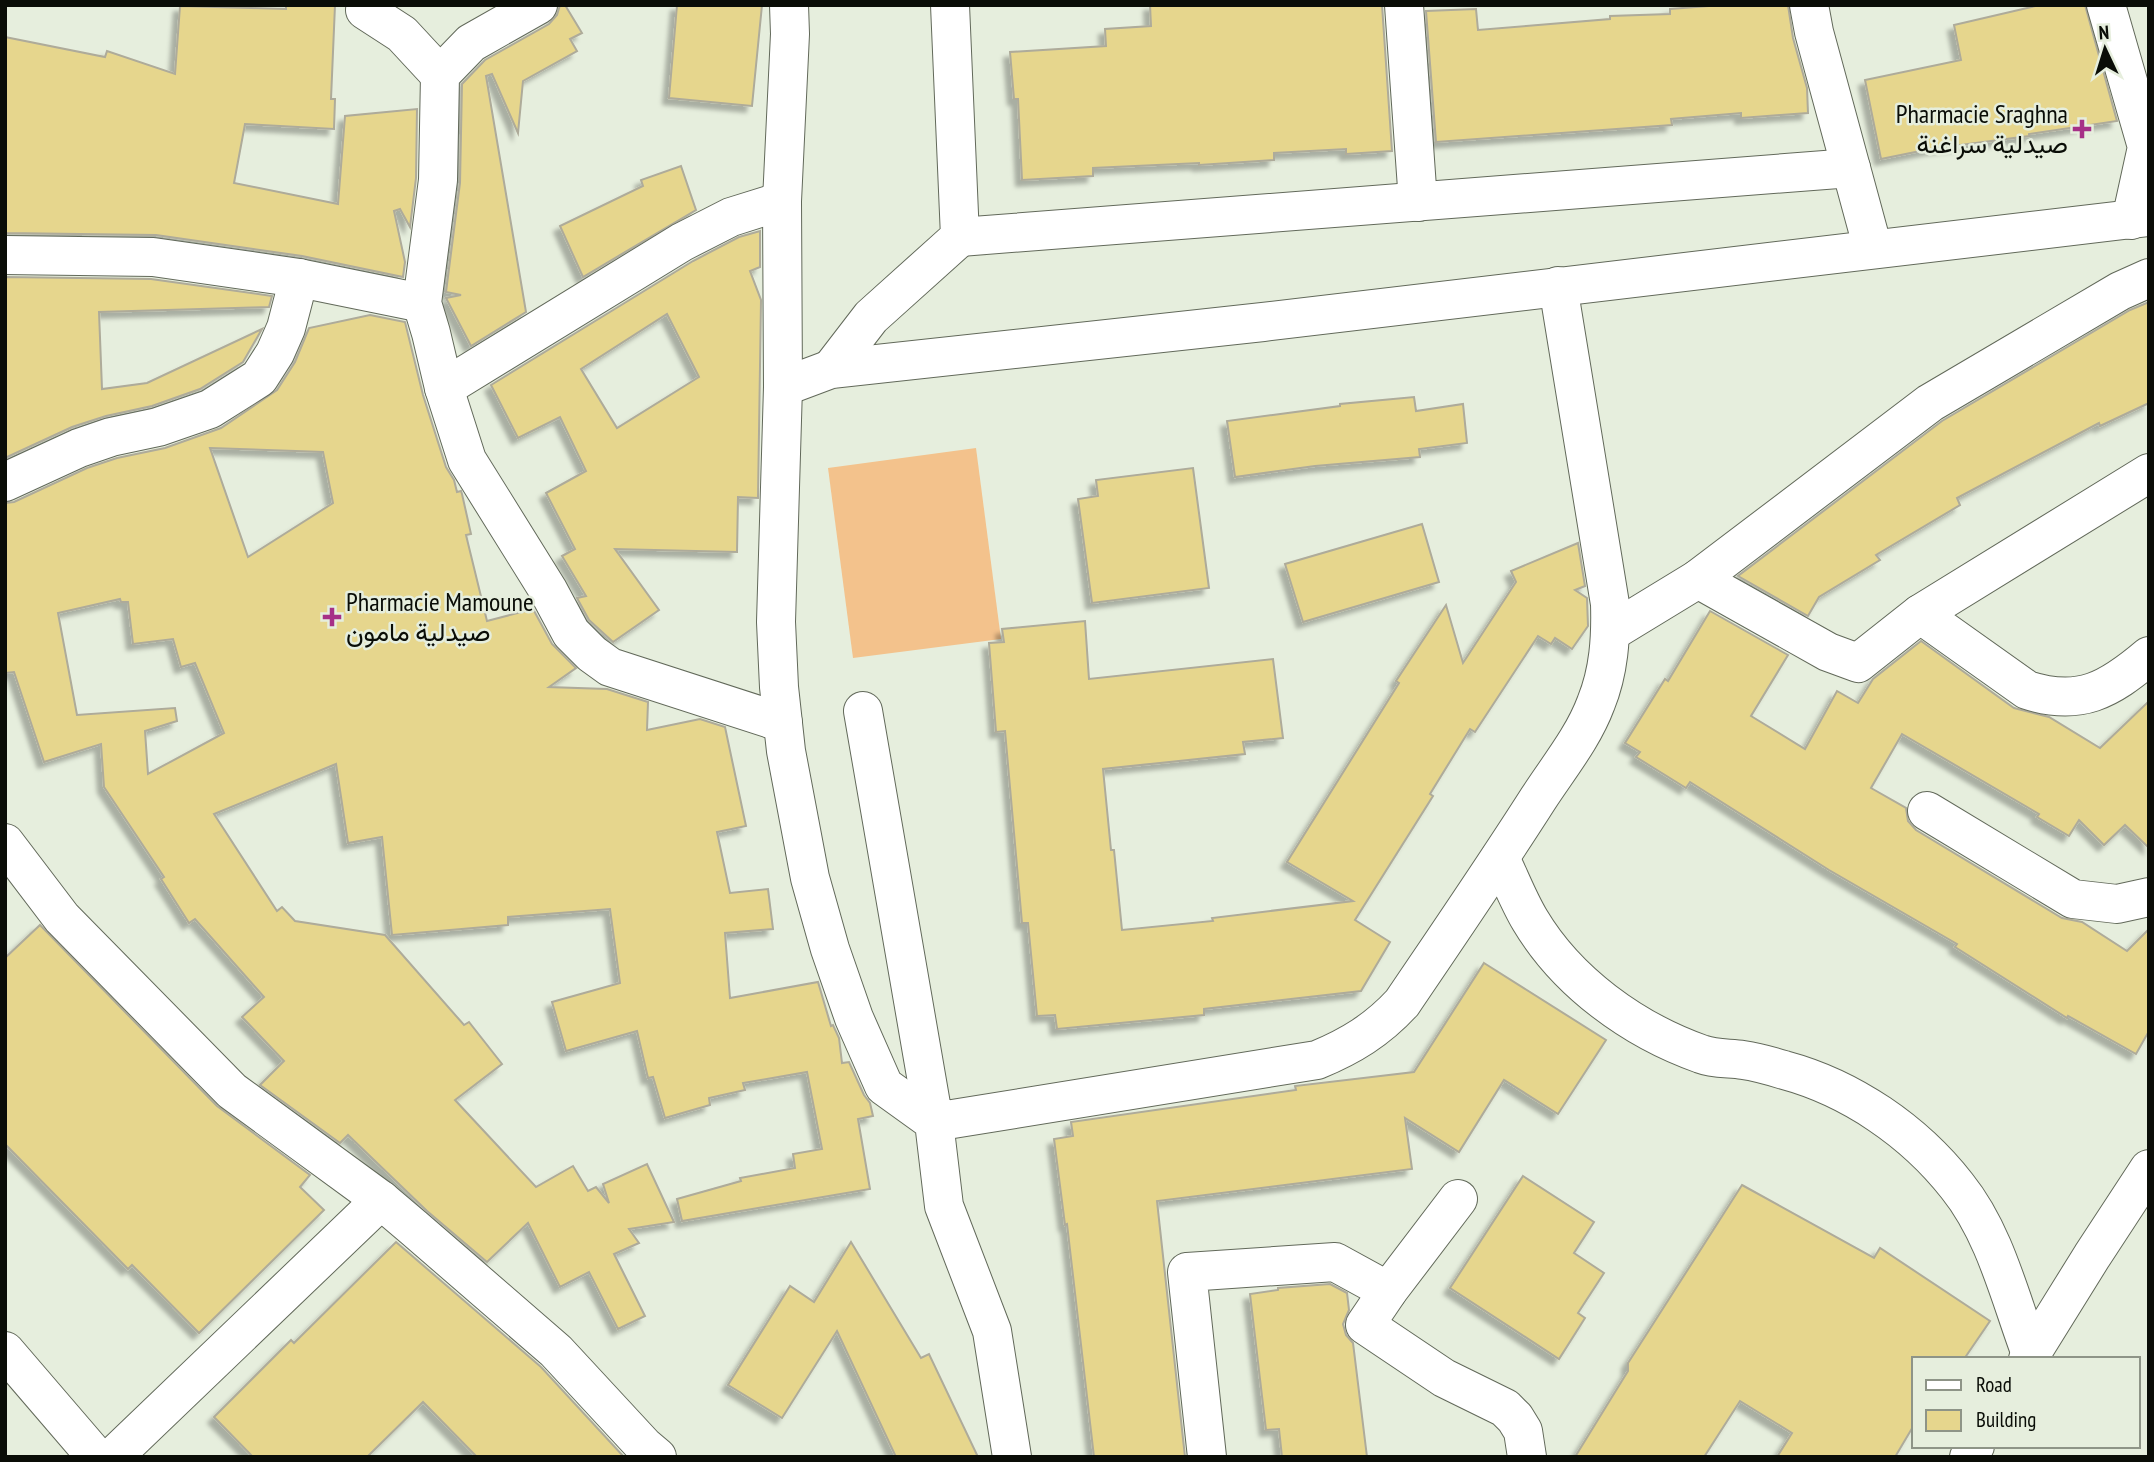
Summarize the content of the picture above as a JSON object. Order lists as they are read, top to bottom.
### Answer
{
  "places": {
    "health": ["Pharmacie Sraghna صيدلية سراغنة", "Pharmacie Mamoune صيدلية مامون"]
  },
  "legend": ["Road", "Building"],
  "north": "top"
}
